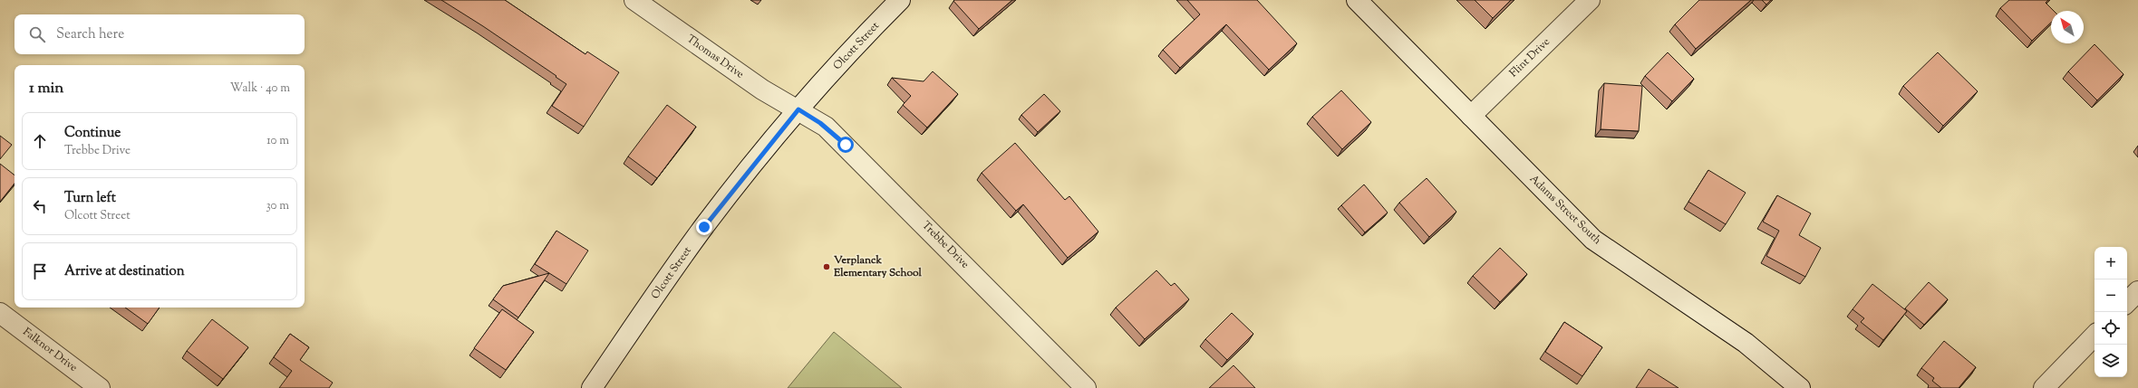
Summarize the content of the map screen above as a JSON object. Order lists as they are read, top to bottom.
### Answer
{
  "streets": {
    "street": [
      "Olcott Street",
      "Thomas Drive",
      "Flint Drive",
      "Adams Street South",
      "Trebbe Drive",
      "Falknor Drive"
    ]
  },
  "crossings": [
    ["Olcott Street", "Thomas Drive"],
    ["Olcott Street", "Trebbe Drive"],
    ["Thomas Drive", "Trebbe Drive"],
    ["Flint Drive", "Adams Street South"]
  ],
  "places": ["Verplanck Elementary School"],
  "north": "top left",
  "page": {
    "search": "Search here",
    "heading": ["1 min", "Walk · 40 m"],
    "list": [
      ["Continue", "Trebbe Drive", "10 m"],
      ["Turn left", "Olcott Street", "30 m"],
      "Arrive at destination"
    ],
    "map_buttons": ["+", "−"]
  }
}
